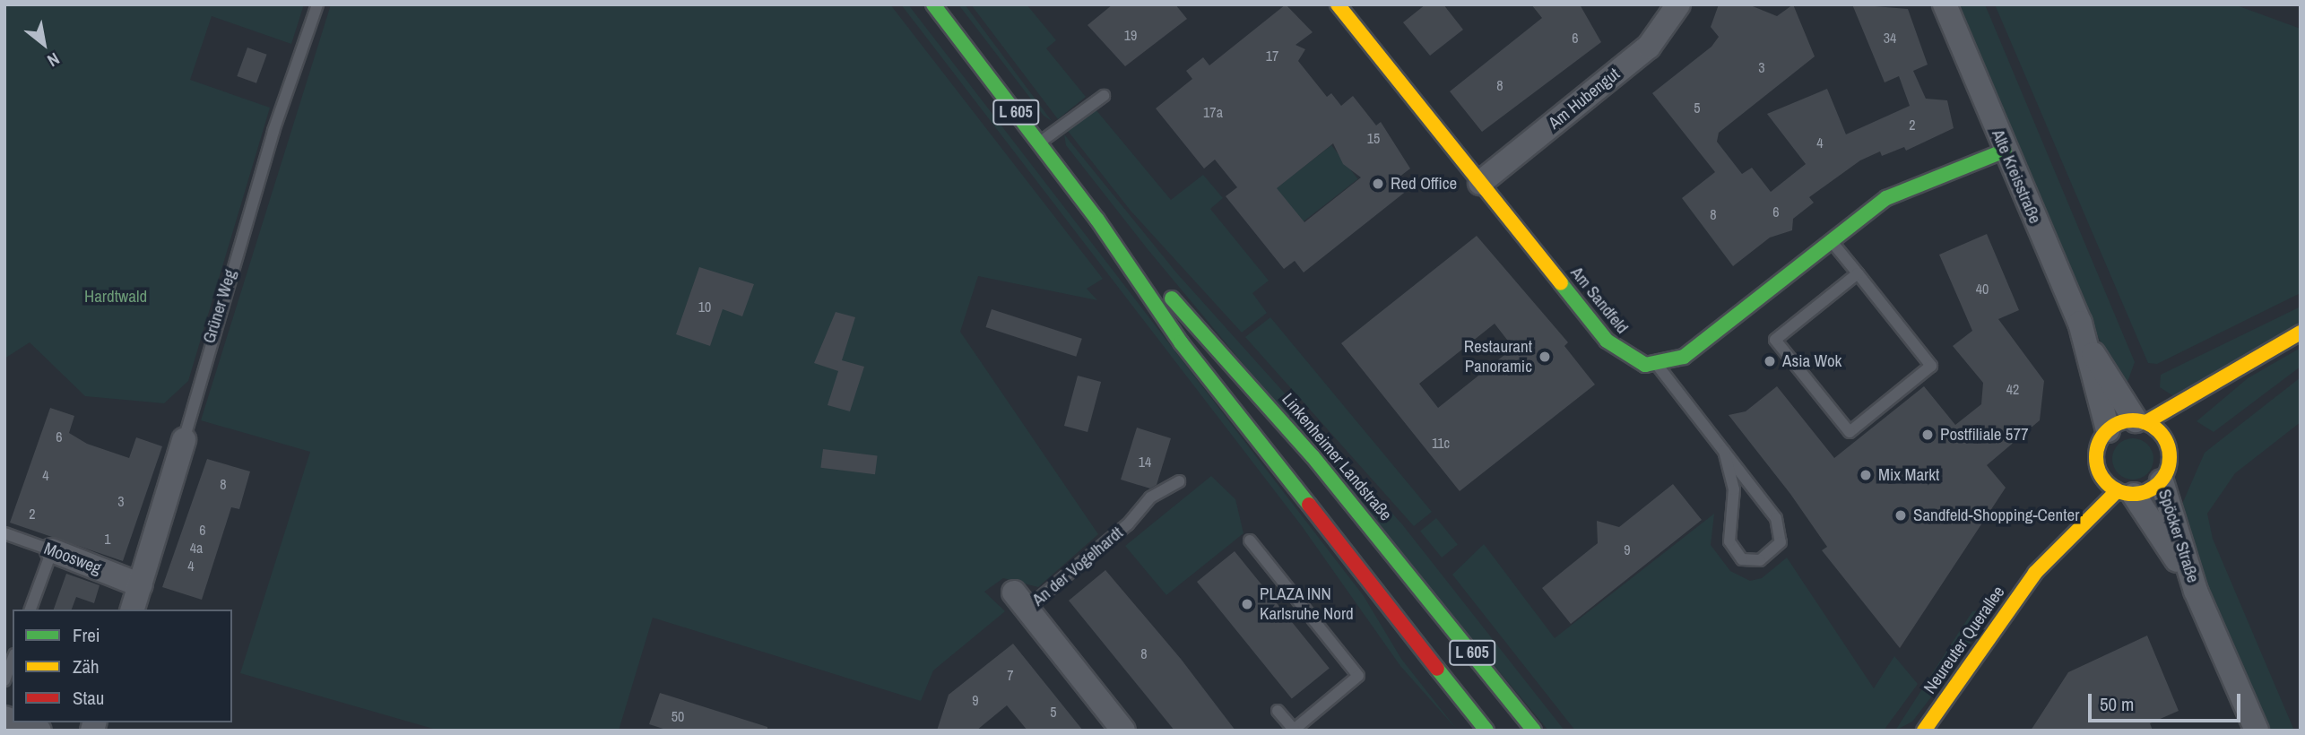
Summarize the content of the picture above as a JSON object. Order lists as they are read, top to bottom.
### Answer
{
  "streets": {
    "street": [
      "Am Hubengut",
      "L 605",
      "Alte Kreisstraße",
      "Am Sandfeld",
      "Grüner Weg",
      "Linkenheimer Landstraße",
      "Spöcker Straße",
      "Moosweg",
      "An der Vogelhardt",
      "Neureuter Querallee"
    ]
  },
  "crossings": [
    ["Am Hubengut", "Am Sandfeld"],
    ["Alte Kreisstraße", "Spöcker Straße"],
    ["Alte Kreisstraße", "Neureuter Querallee"],
    ["Grüner Weg", "Moosweg"],
    ["Spöcker Straße", "Neureuter Querallee"]
  ],
  "parks": ["Hardtwald"],
  "places": [
    "Red Office",
    "Restaurant Panoramic",
    "Asia Wok",
    "Postfiliale 577",
    "Mix Markt",
    "Sandfeld-Shopping-Center",
    "PLAZA INN Karlsruhe Nord"
  ],
  "house_numbers": [
    "19",
    "6",
    "34",
    "17",
    "3",
    "8",
    "5",
    "17a",
    "2",
    "15",
    "4",
    "6",
    "8",
    "40",
    "10",
    "42",
    "6",
    "11c",
    "14",
    "4",
    "8",
    "3",
    "2",
    "6",
    "1",
    "4a",
    "9",
    "4",
    "8",
    "7",
    "9",
    "5",
    "50"
  ],
  "legend": ["Frei", "Zäh", "Stau"],
  "scale_bar": "50 m",
  "north": "bottom right"
}
